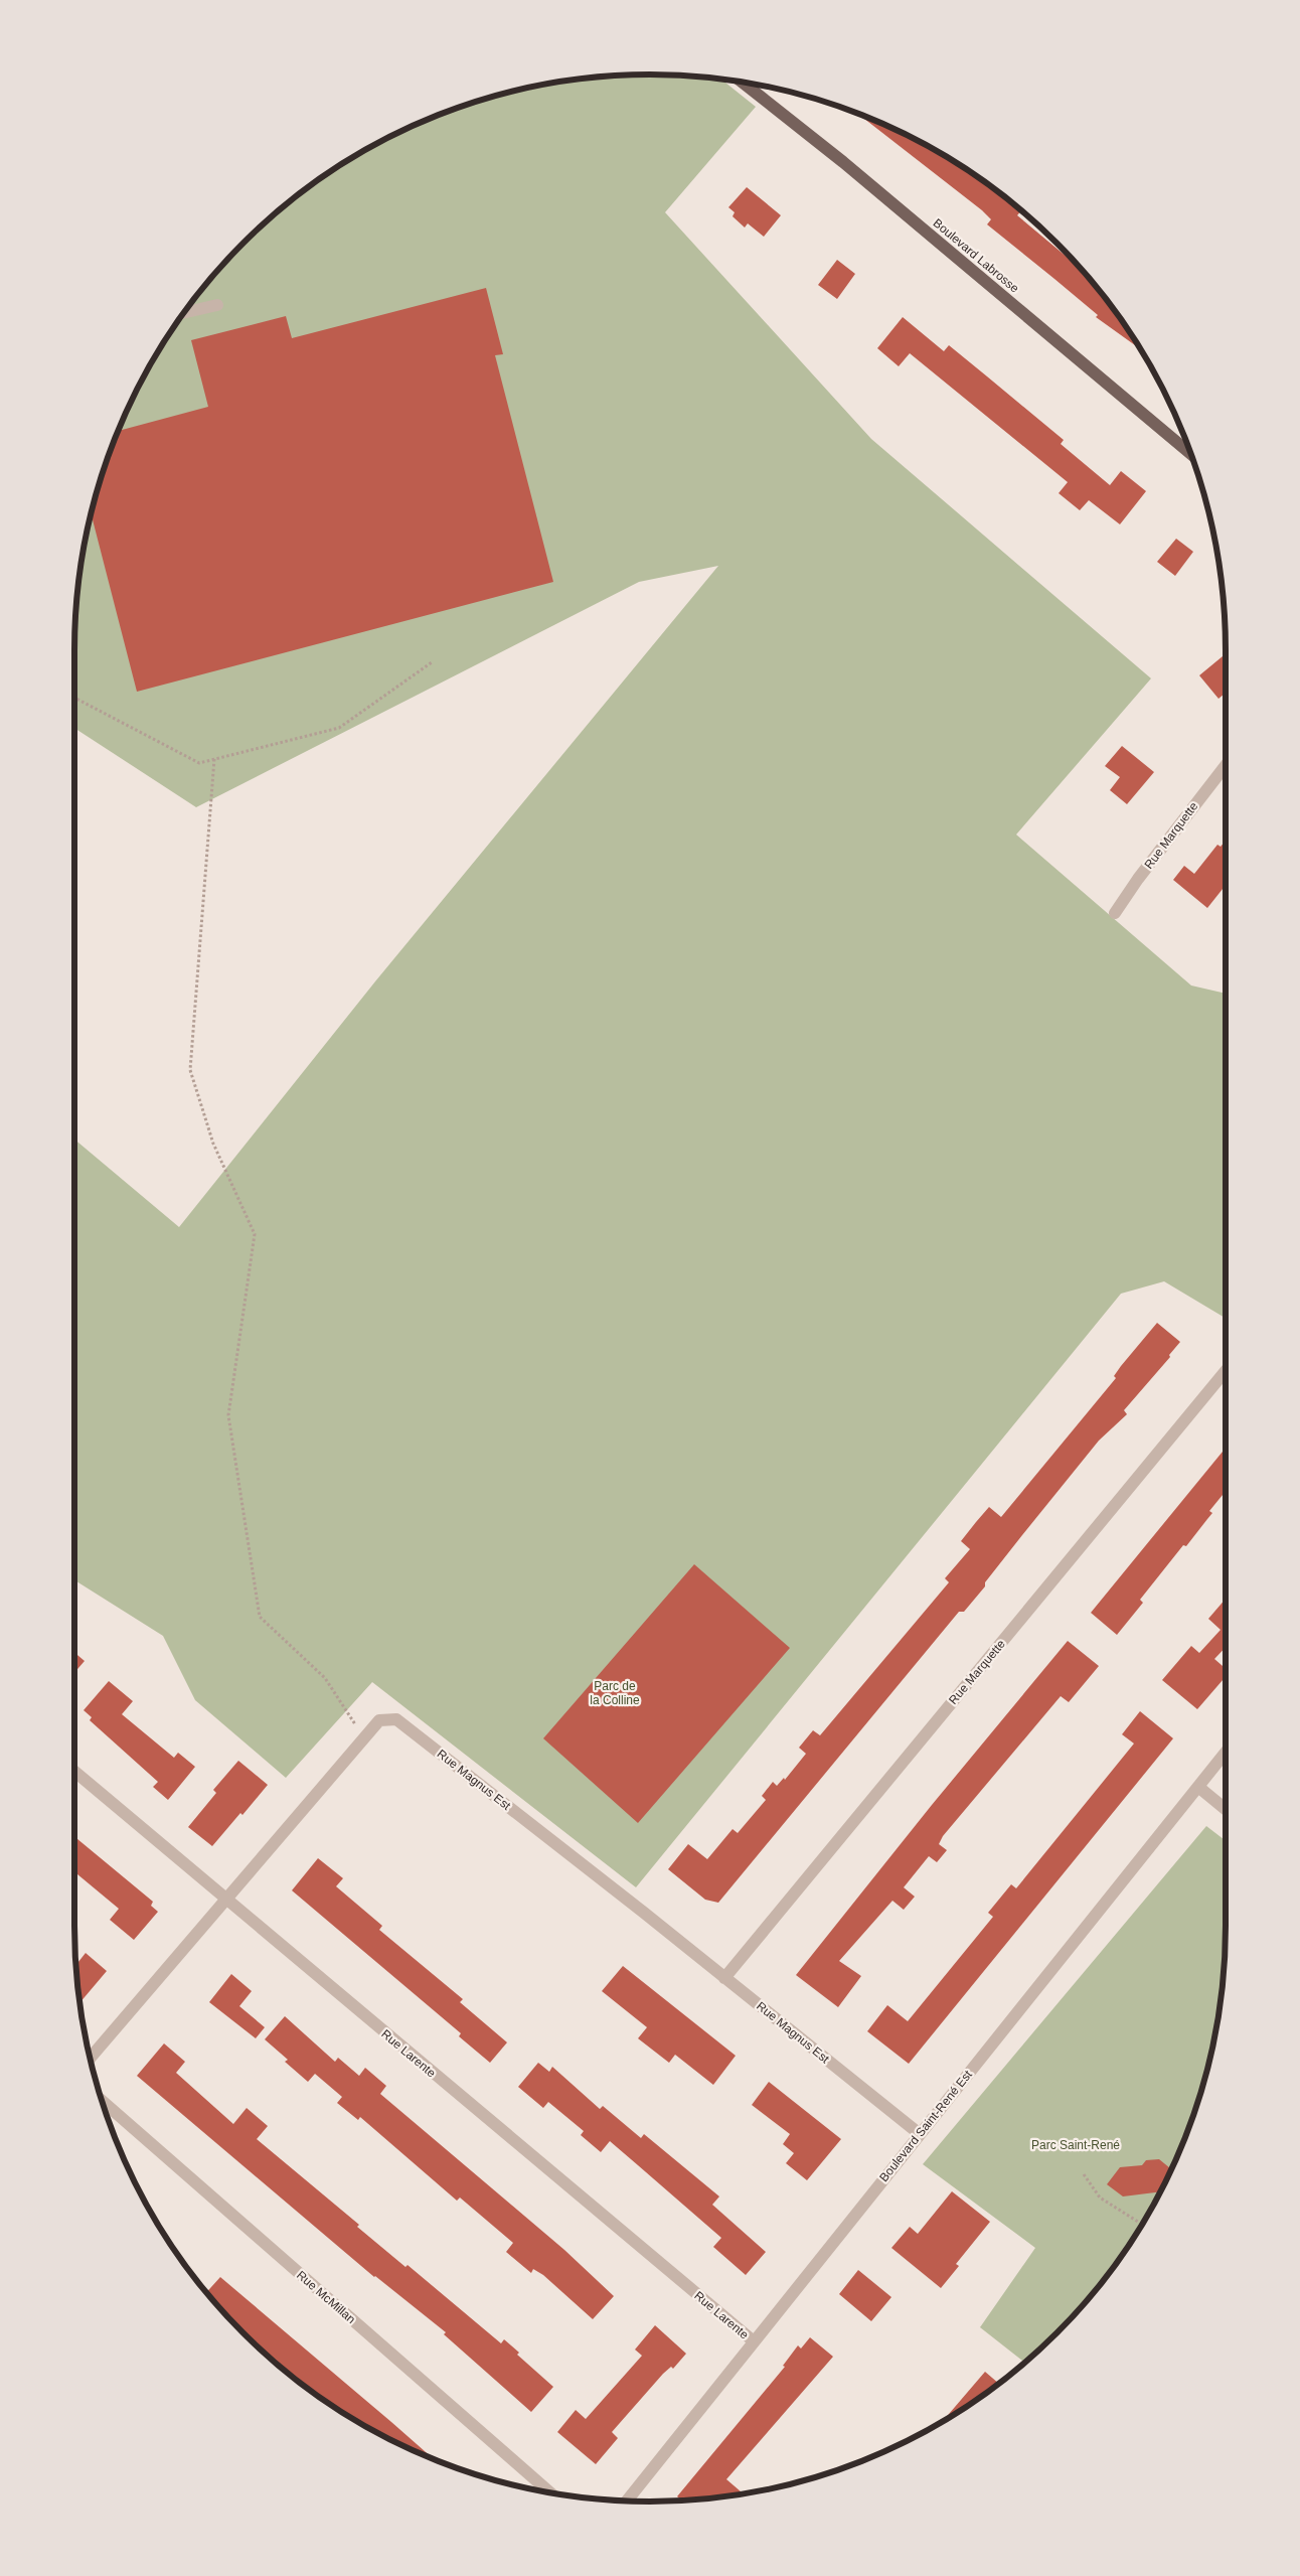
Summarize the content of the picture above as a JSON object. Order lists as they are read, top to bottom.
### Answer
{
  "streets": {
    "main road": ["Boulevard Labrosse"],
    "street": [
      "Rue Marquette",
      "Rue Magnus Est",
      "Rue Larente",
      "Boulevard Saint-René Est",
      "Rue McMillan"
    ]
  },
  "crossings": [
    ["Rue Marquette", "Rue Magnus Est"],
    ["Rue Magnus Est", "Rue Larente"],
    ["Rue Magnus Est", "Boulevard Saint-René Est"],
    ["Rue Larente", "Boulevard Saint-René Est"]
  ],
  "parks": ["Parc de la Colline", "Parc Saint-René"]
}
